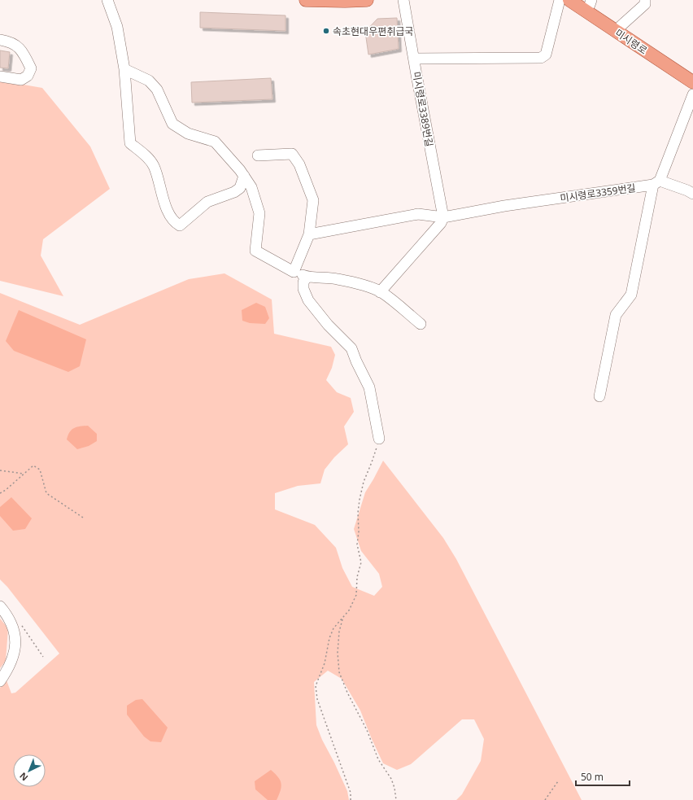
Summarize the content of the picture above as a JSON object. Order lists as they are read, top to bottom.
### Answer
{
  "streets": {
    "main road": ["미시령로"],
    "street": ["미시령로3389번길", "미시령로3359번길"]
  },
  "crossings": [
    ["미시령로3389번길", "미시령로3359번길"]
  ],
  "places": ["속초현대우편취급국"],
  "scale_bar": "50 m",
  "north": "bottom left"
}
